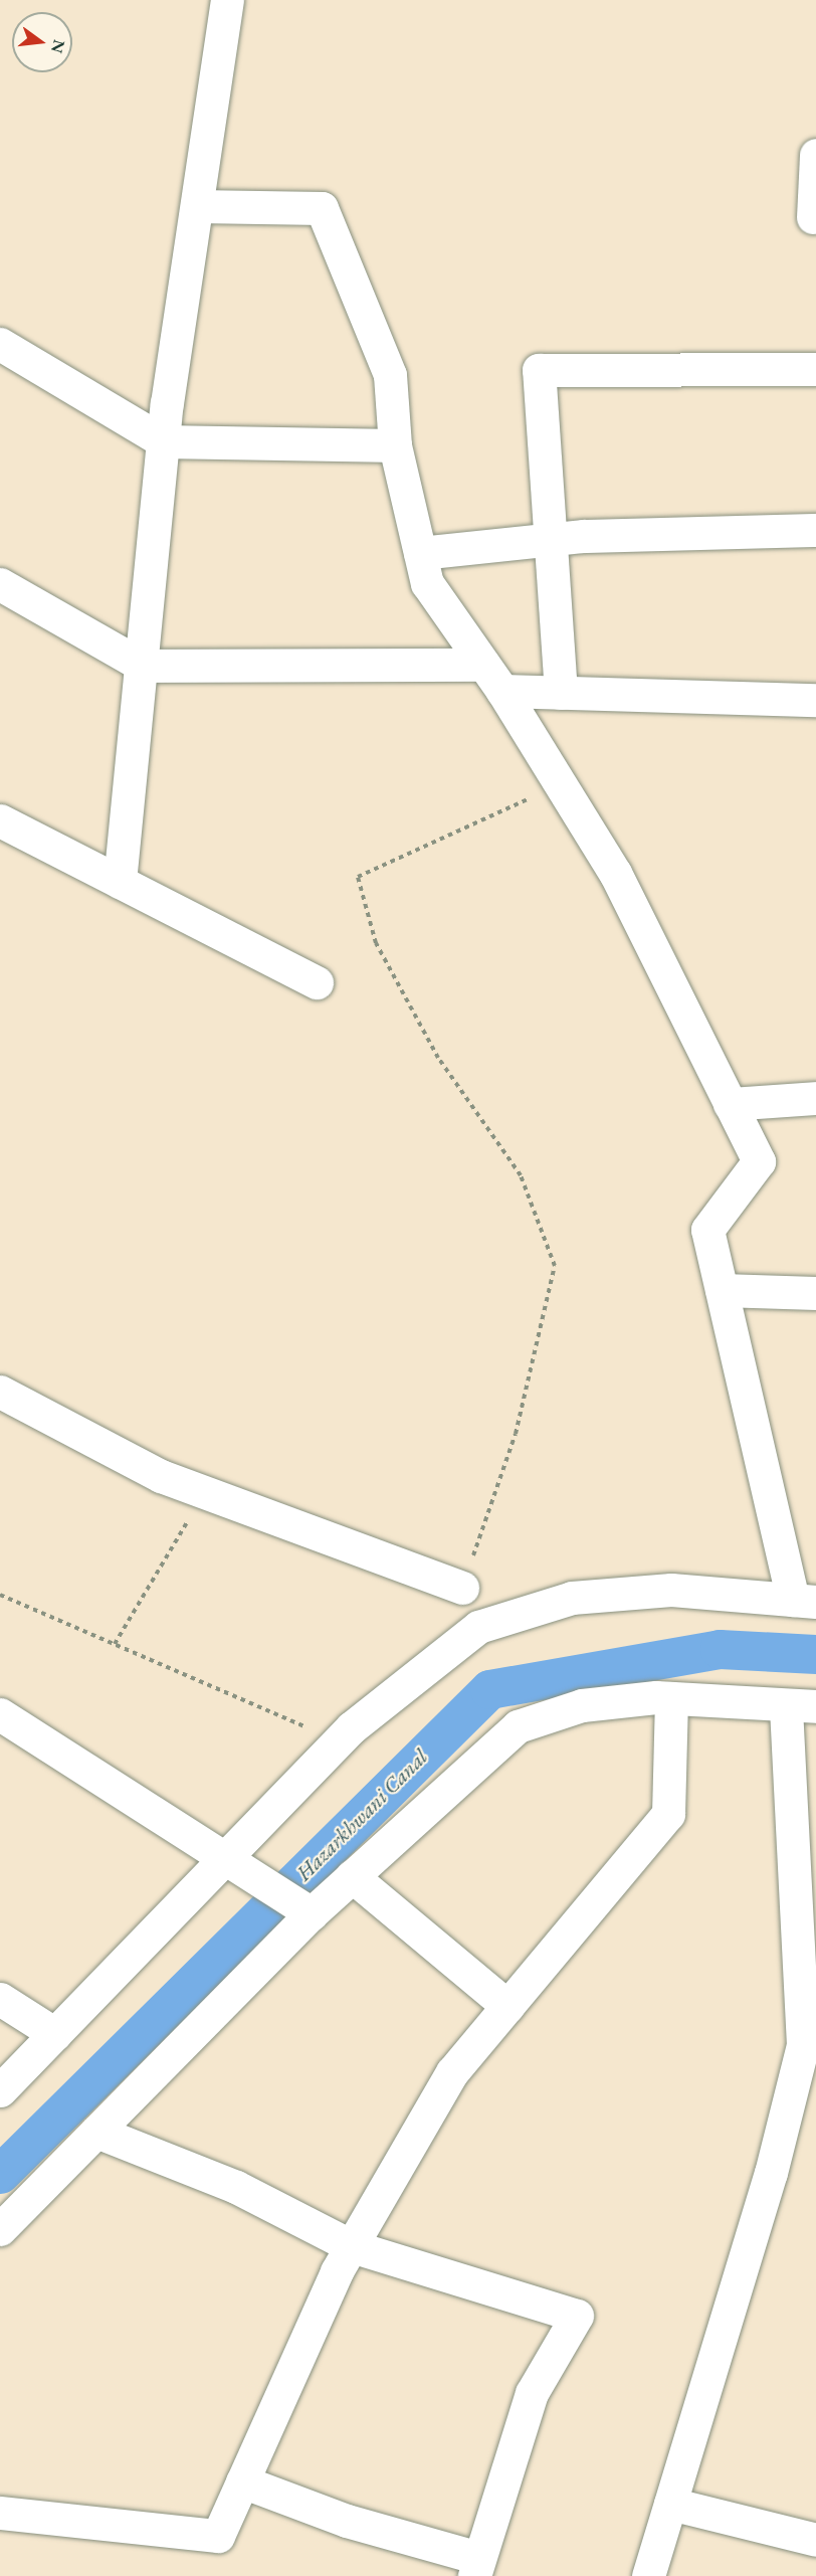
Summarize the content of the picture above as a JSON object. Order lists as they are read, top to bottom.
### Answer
{
  "water": ["Hazarkhwani Canal"],
  "north": "right"
}
